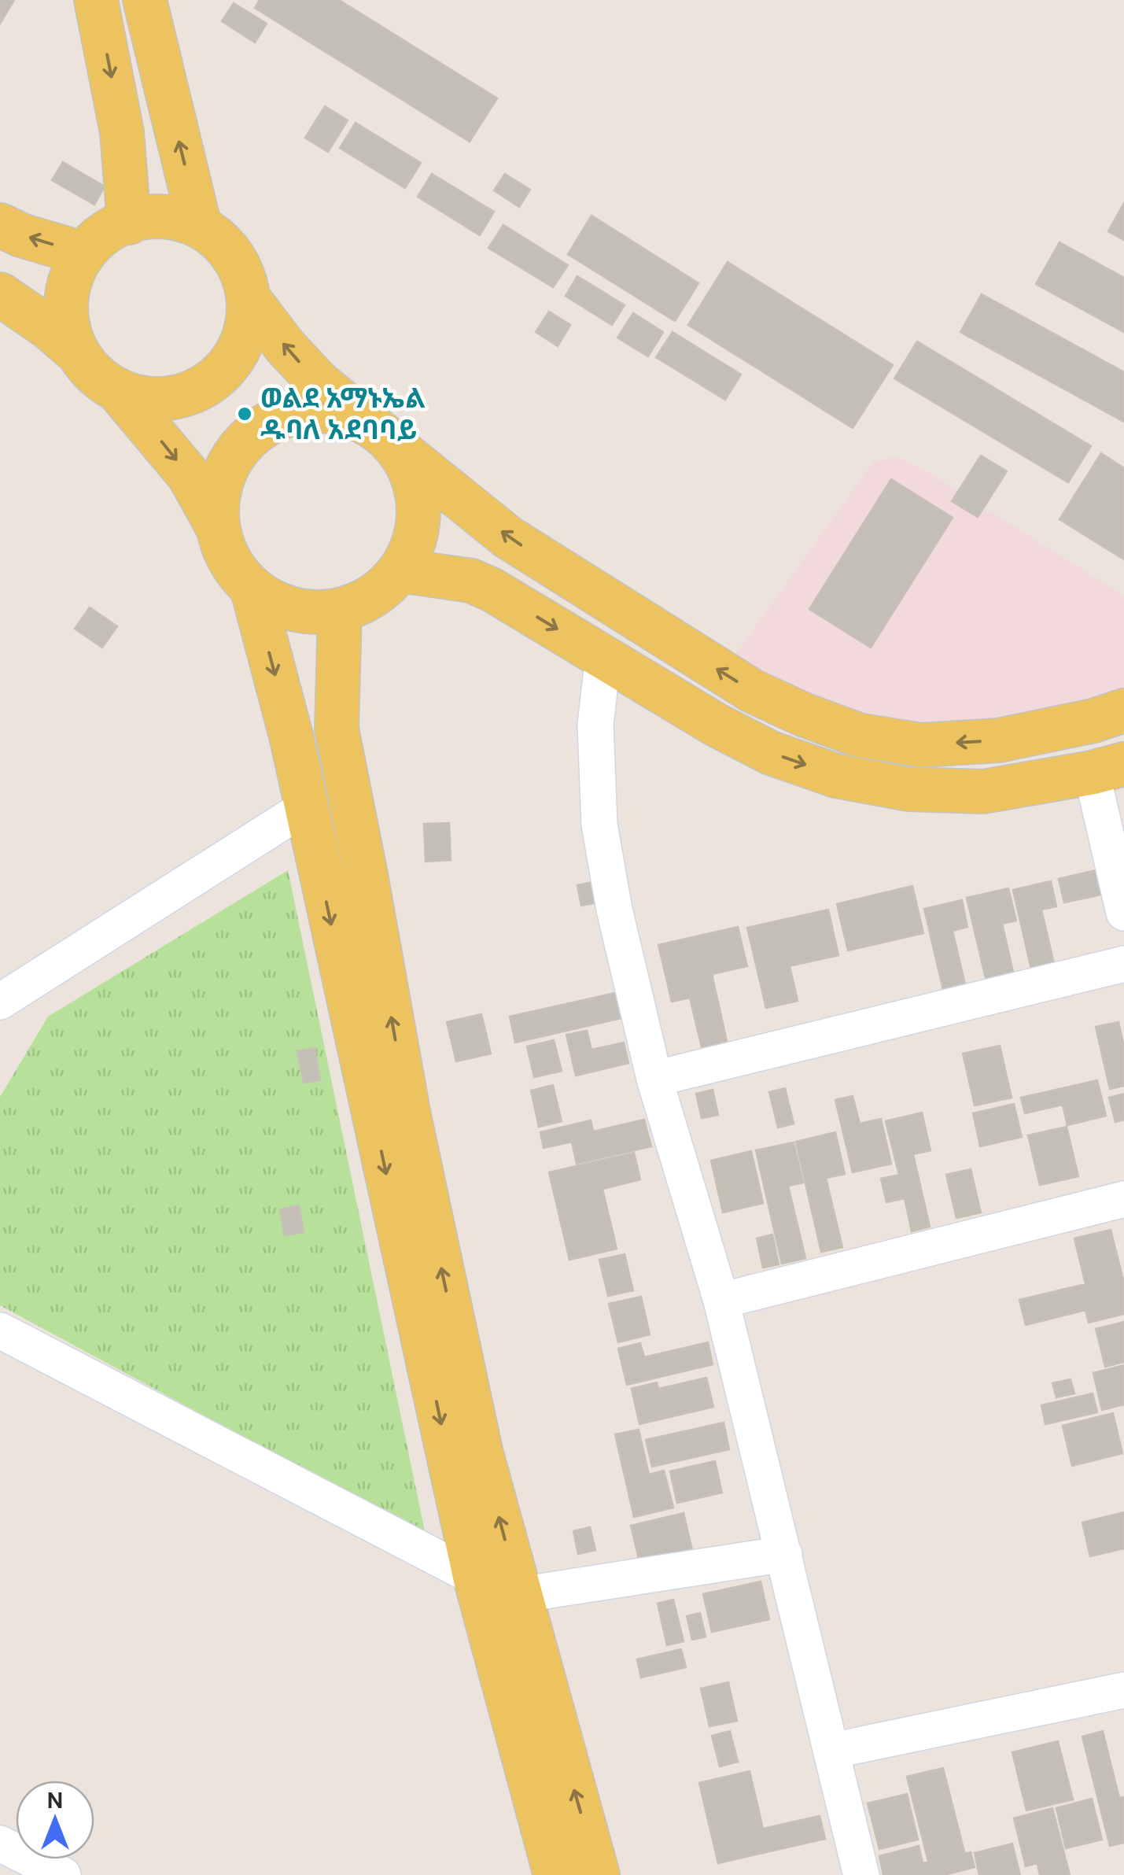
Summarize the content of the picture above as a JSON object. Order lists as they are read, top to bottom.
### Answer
{
  "places": ["ወልደ አማኑኤል ዱባለ አደባባይ"],
  "north": "top"
}
